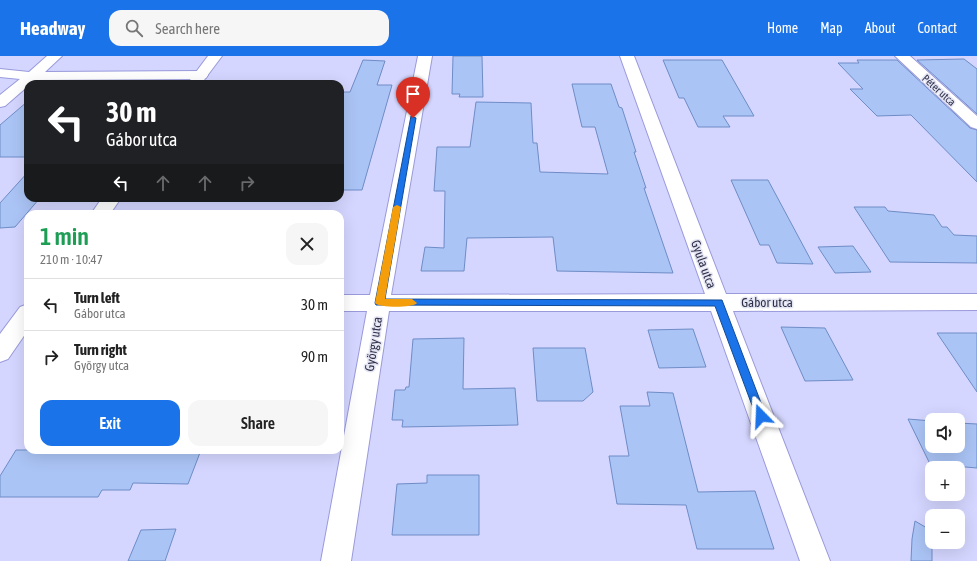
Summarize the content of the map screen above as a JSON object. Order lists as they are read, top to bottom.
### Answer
{
  "streets": {
    "street": [
      "Péter utca",
      "Gyula utca",
      "Gábor utca",
      "György utca"
    ]
  },
  "crossings": [
    ["Gyula utca", "Gábor utca"],
    ["Gábor utca", "György utca"]
  ],
  "page": {
    "header": "Headway",
    "search": "Search here",
    "nav": [
      "Home",
      "Map",
      "About",
      "Contact"
    ],
    "turn": ["30 m", "Gábor utca"],
    "heading": ["1 min", "210 m · 10:47"],
    "list": [
      {
        "name": "Turn left",
        "note": "Gábor utca",
        "value": "30 m"
      },
      {
        "name": "Turn right",
        "note": "György utca",
        "value": "90 m"
      }
    ],
    "buttons": ["Exit", "Share"],
    "map_buttons": ["+", "−"]
  }
}
